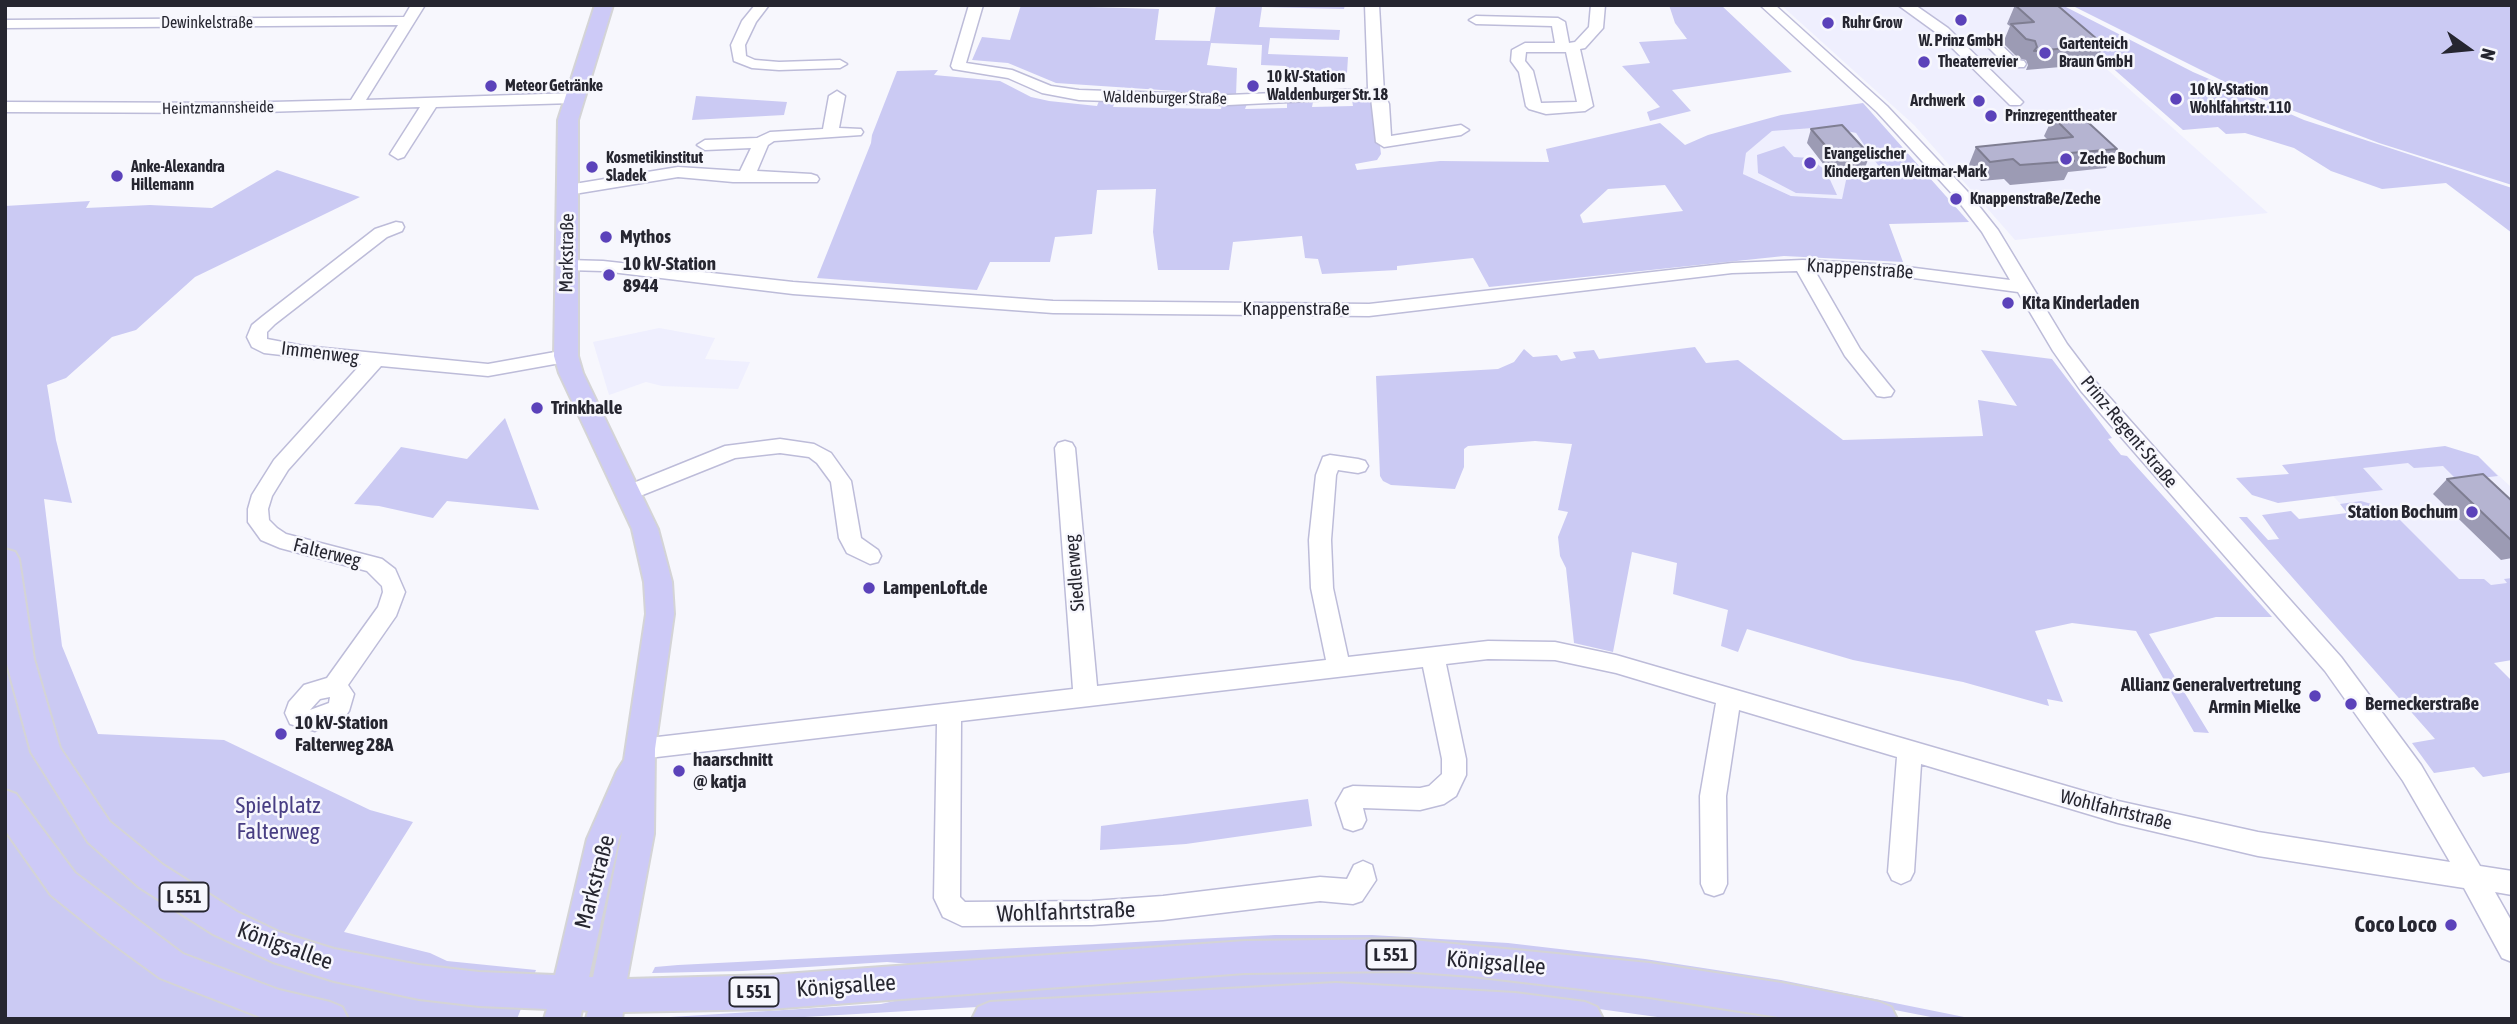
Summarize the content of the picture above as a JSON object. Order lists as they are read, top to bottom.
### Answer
{
  "streets": {
    "main road": ["Markstraße", "L 551", "Königsallee"],
    "street": [
      "Dewinkelstraße",
      "Waldenburger Straße",
      "Heintzmannsheide",
      "Knappenstraße",
      "Immenweg",
      "Prinz-Regent-Straße",
      "Falterweg",
      "Siedlerweg",
      "Wohlfahrtstraße"
    ]
  },
  "crossings": [
    ["Heintzmannsheide", "Markstraße"],
    ["Markstraße", "Knappenstraße"],
    ["Markstraße", "Immenweg"],
    ["Markstraße", "Wohlfahrtstraße"],
    ["Markstraße", "Königsallee"],
    ["Knappenstraße", "Prinz-Regent-Straße"],
    ["Immenweg", "Falterweg"],
    ["Prinz-Regent-Straße", "Wohlfahrtstraße"],
    ["Siedlerweg", "Wohlfahrtstraße"]
  ],
  "parks": ["Spielplatz Falterweg"],
  "places": [
    "W. Prinz GmbH",
    "Ruhr Grow",
    "Gartenteich Braun GmbH",
    "Theaterrevier",
    "Meteor Getränke",
    "10 kV-Station Waldenburger Str. 18",
    "10 kV-Station Wohlfahrtstr. 110",
    "Archwerk",
    "Prinzregenttheater",
    "Zeche Bochum",
    "Evangelischer Kindergarten Weitmar-Mark",
    "Kosmetikinstitut Sladek",
    "Anke-Alexandra Hillemann",
    "Knappenstraße/Zeche",
    "Mythos",
    "10 kV-Station 8944",
    "Kita Kinderladen",
    "Trinkhalle",
    "Station Bochum",
    "LampenLoft.de",
    "Allianz Generalvertretung Armin Mielke",
    "Berneckerstraße",
    "10 kV-Station Falterweg 28A",
    "haarschnitt @ katja",
    "Coco Loco"
  ],
  "north": "right"
}
